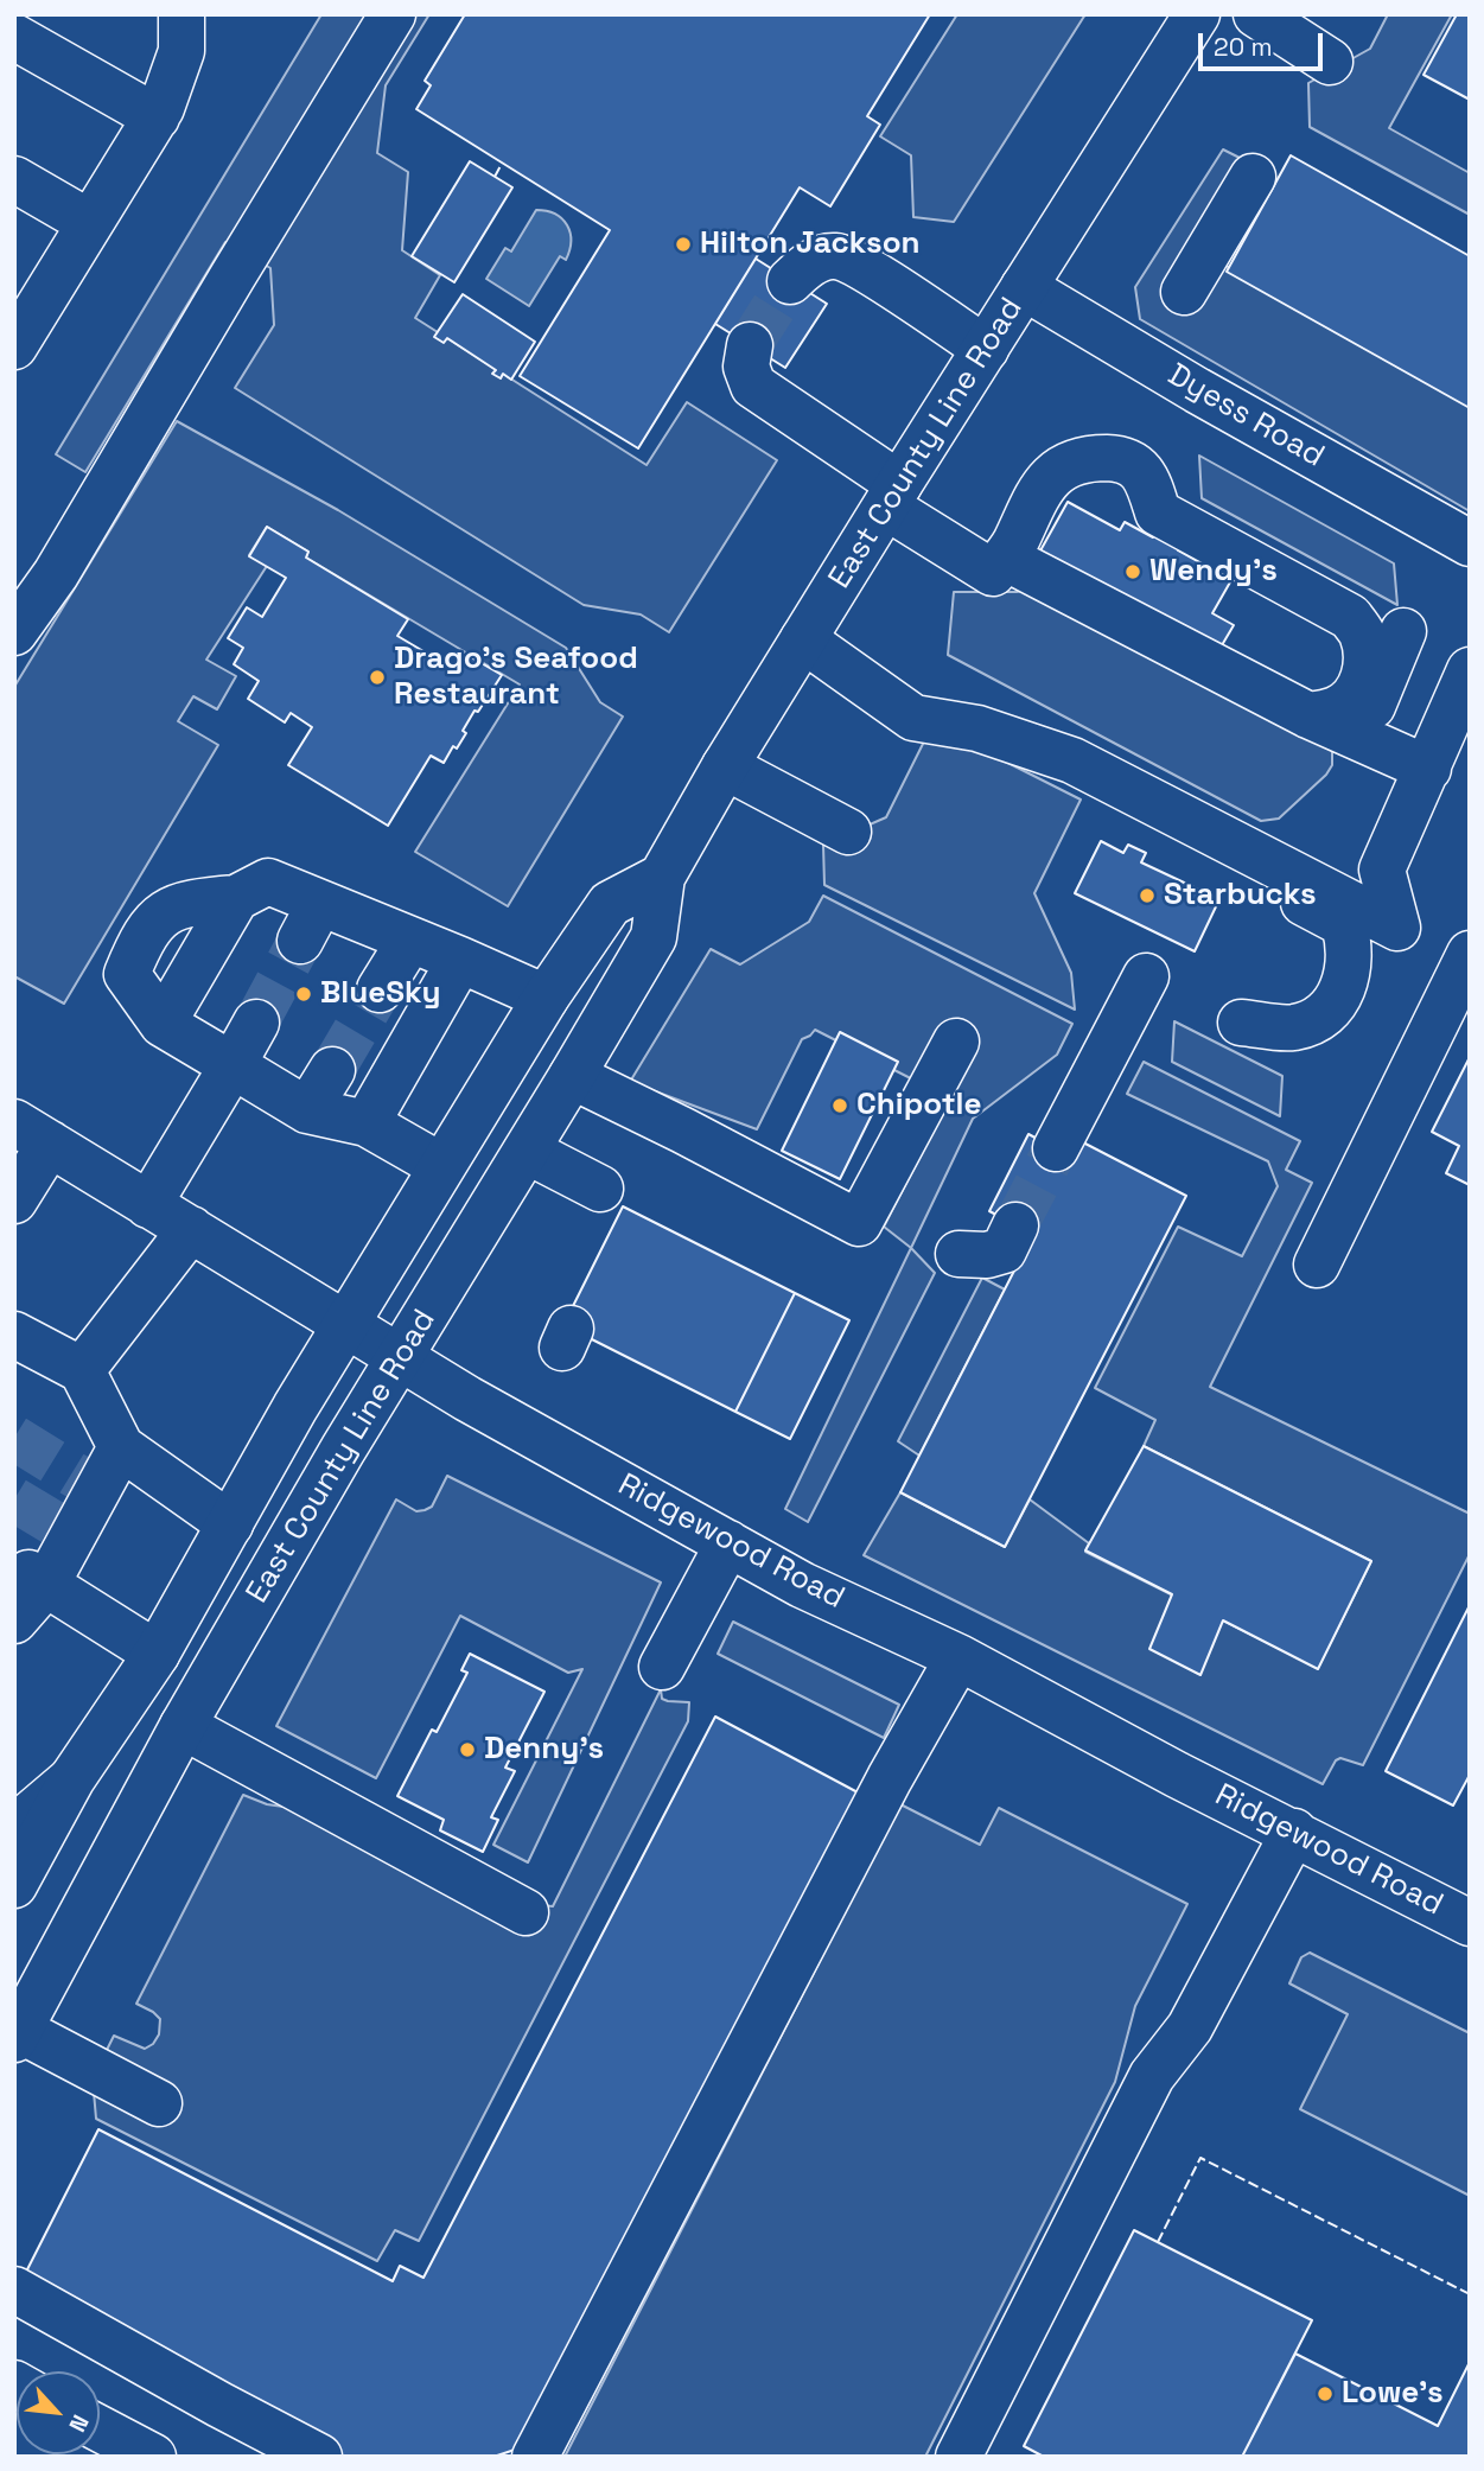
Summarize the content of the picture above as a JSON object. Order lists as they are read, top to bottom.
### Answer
{
  "streets": {
    "main road": ["Dyess Road", "East County Line Road", "Ridgewood Road"]
  },
  "crossings": [
    ["Dyess Road", "East County Line Road"],
    ["East County Line Road", "Ridgewood Road"]
  ],
  "places": [
    "Hilton Jackson",
    "Wendy's",
    "Drago's Seafood Restaurant",
    "Starbucks",
    "BlueSky",
    "Chipotle",
    "Denny's",
    "Lowe's"
  ],
  "scale_bar": "20 m",
  "north": "bottom right"
}
